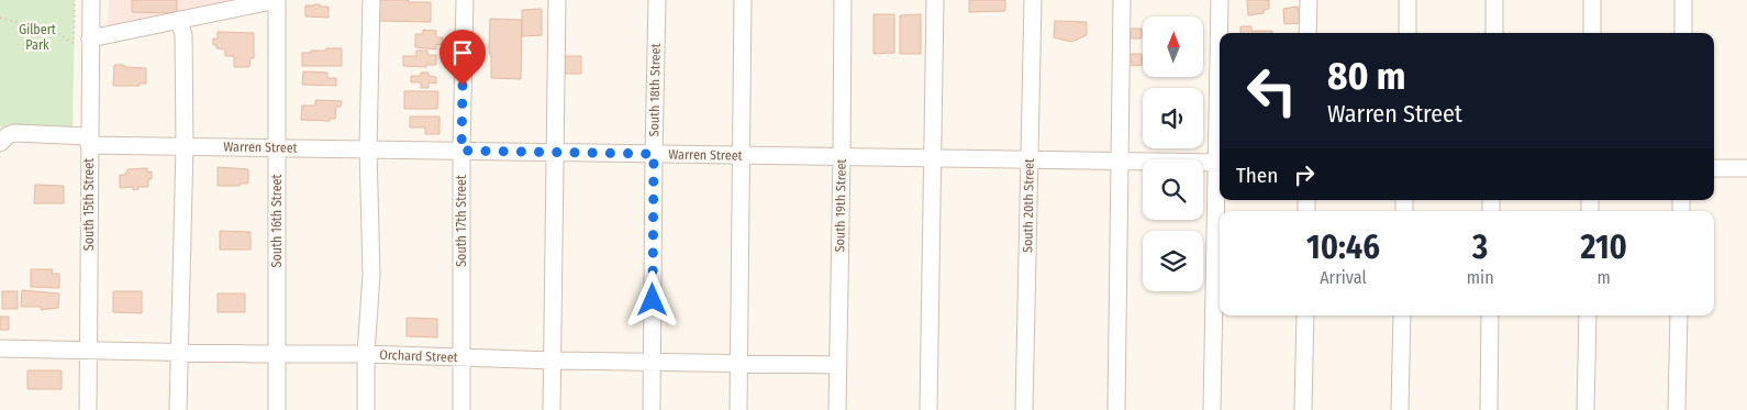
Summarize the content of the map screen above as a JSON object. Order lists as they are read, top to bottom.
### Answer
{
  "streets": {
    "street": [
      "South 18th Street",
      "Warren Street",
      "South 15th Street",
      "South 19th Street",
      "South 20th Street",
      "South 16th Street",
      "South 17th Street",
      "Orchard Street"
    ]
  },
  "crossings": [
    ["South 18th Street", "Warren Street"],
    ["South 18th Street", "Orchard Street"],
    ["Warren Street", "South 15th Street"],
    ["Warren Street", "South 19th Street"],
    ["Warren Street", "South 20th Street"],
    ["Warren Street", "South 16th Street"],
    ["Warren Street", "South 17th Street"],
    ["South 15th Street", "Orchard Street"],
    ["South 19th Street", "Orchard Street"],
    ["South 16th Street", "Orchard Street"],
    ["South 17th Street", "Orchard Street"]
  ],
  "parks": ["Gilbert Park"],
  "north": "top",
  "page": {
    "turn": ["80 m", "Warren Street"],
    "then": "Then",
    "eta": [
      "10:46",
      "Arrival",
      "3",
      "min",
      "210",
      "m"
    ]
  }
}
